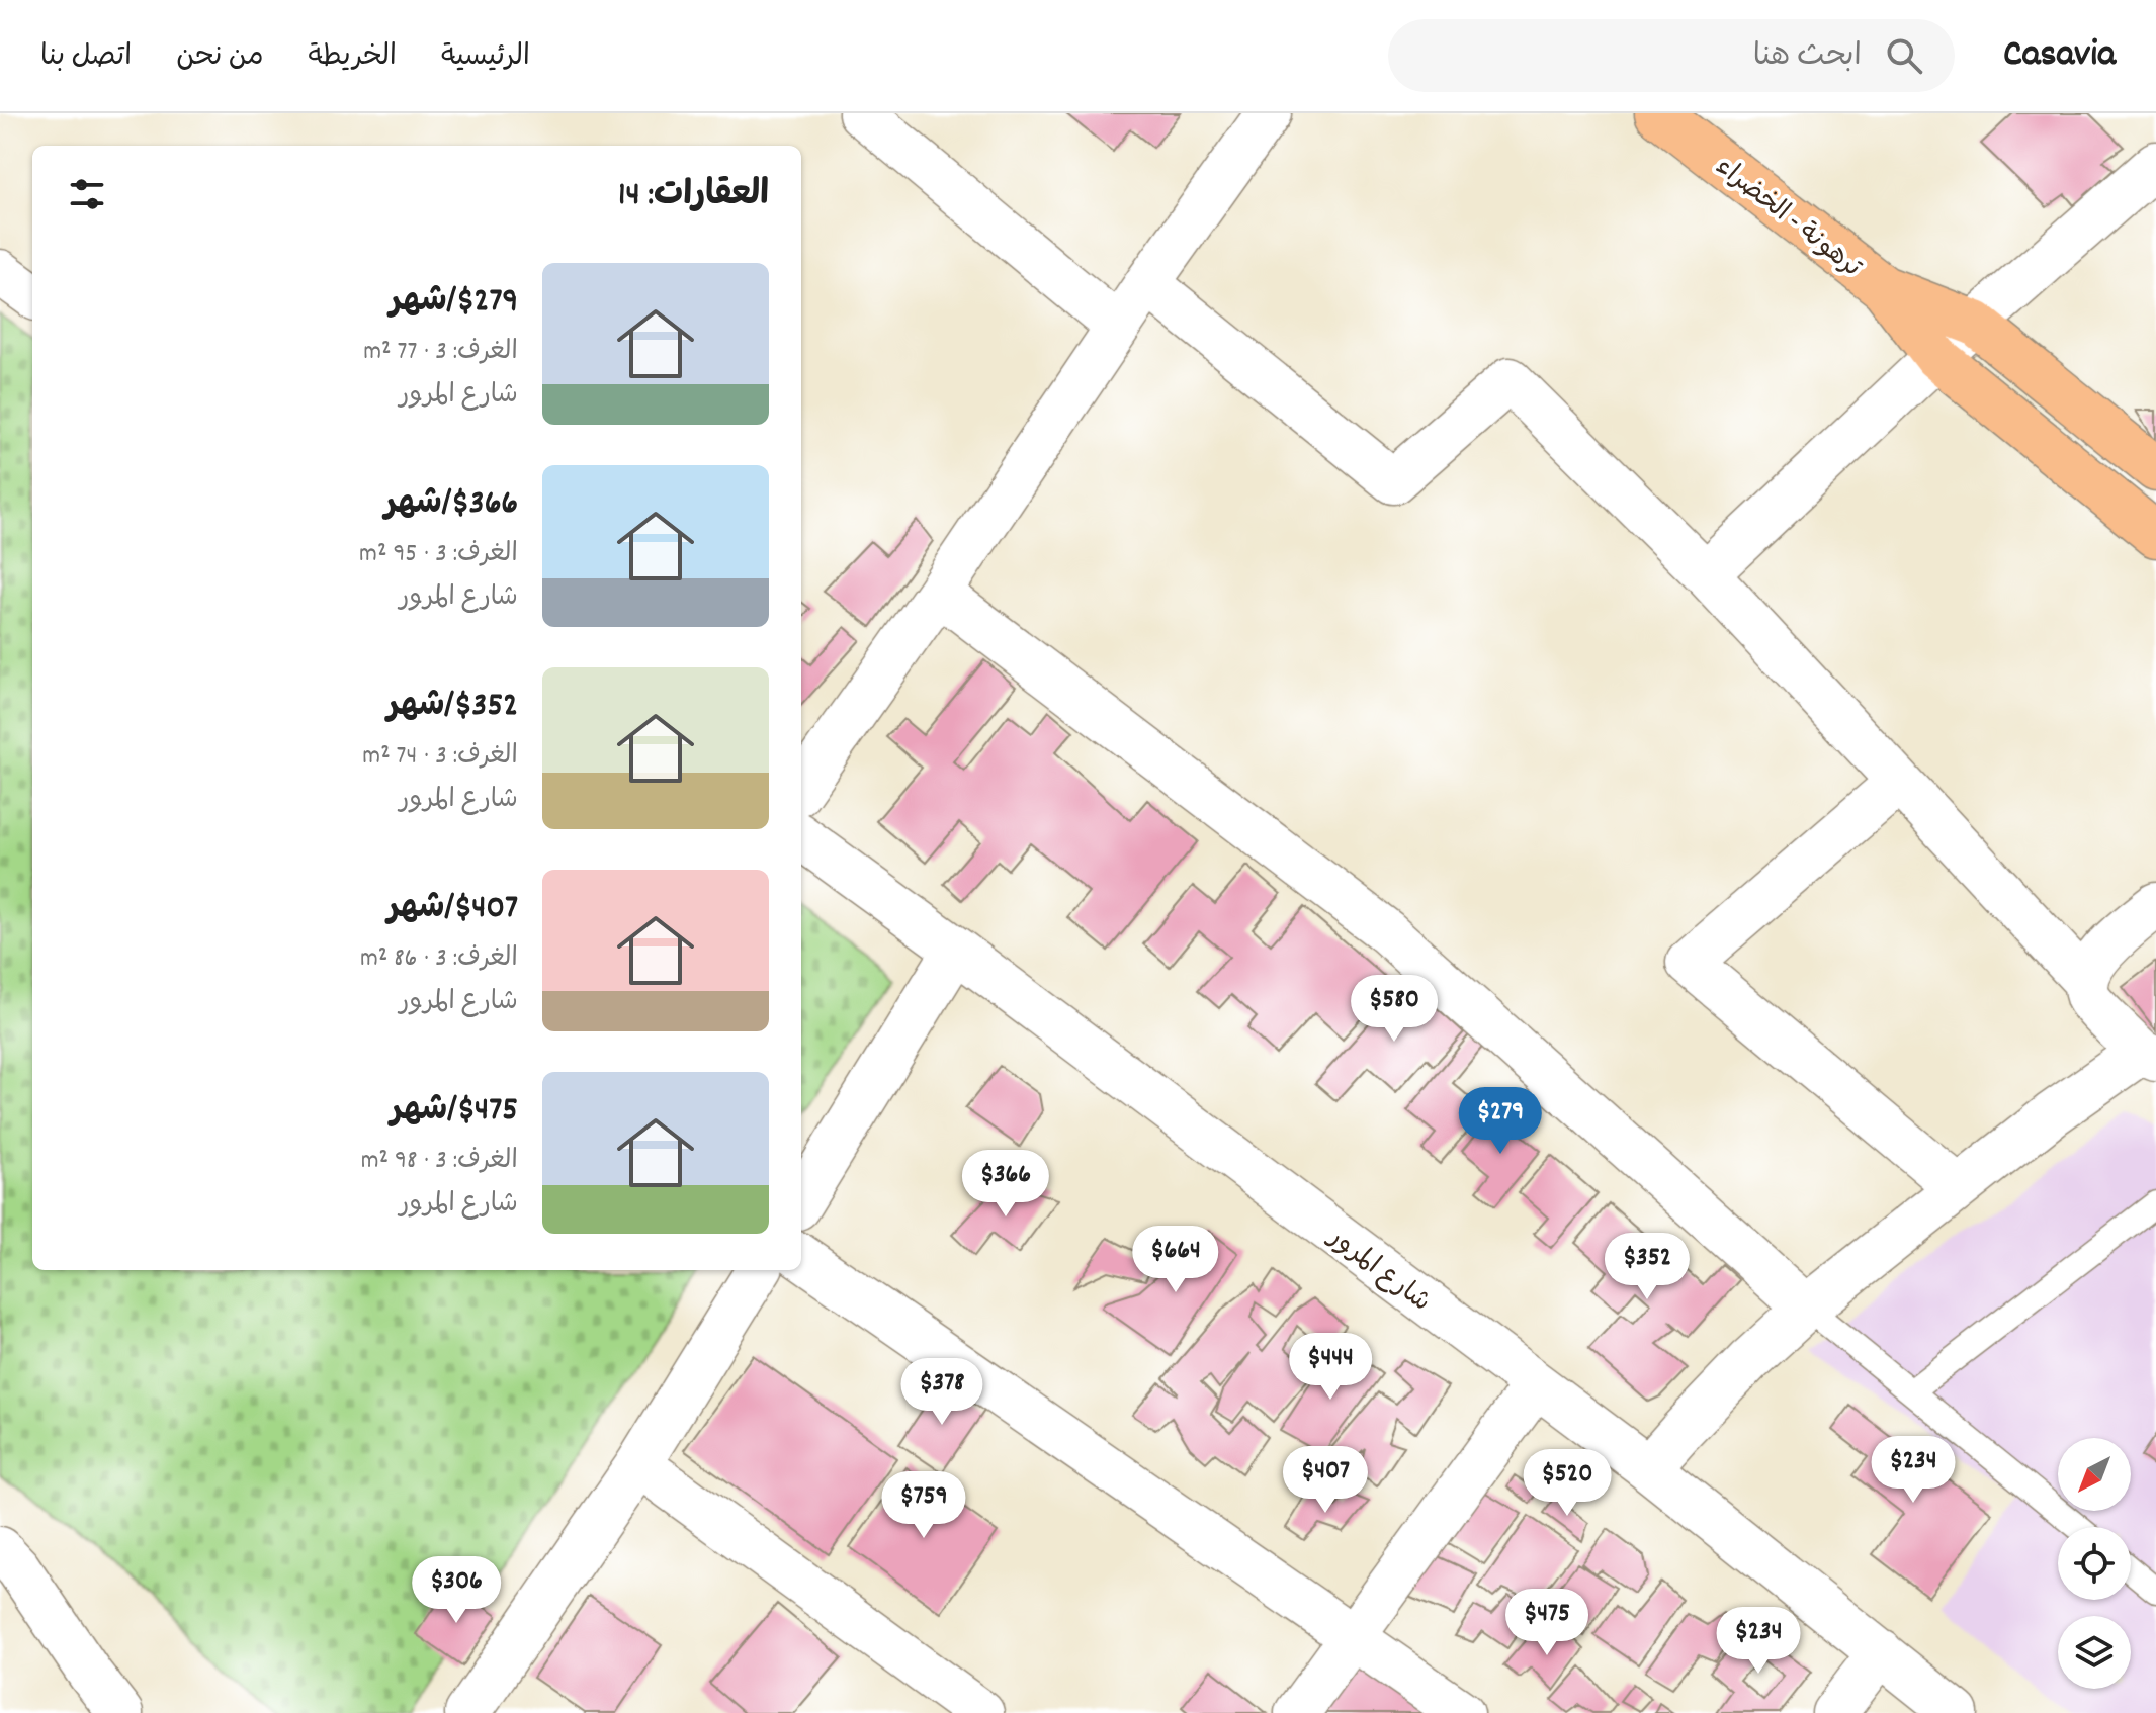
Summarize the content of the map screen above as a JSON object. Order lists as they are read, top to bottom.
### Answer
{
  "streets": {
    "highway": ["ترهونة - الخضراء"],
    "street": ["شارع المرور"]
  },
  "north": "bottom left",
  "page": {
    "header": "Casavia",
    "search": "ابحث هنا",
    "nav": [
      "الرئيسية",
      "الخريطة",
      "من نحن",
      "اتصل بنا"
    ],
    "heading": "العقارات: 14",
    "list": [
      {
        "name": "$279/شهر",
        "note": "الغرف: 3 · 77 m² · شارع المرور"
      },
      {
        "name": "$366/شهر",
        "note": "الغرف: 3 · 95 m² · شارع المرور"
      },
      {
        "name": "$352/شهر",
        "note": "الغرف: 3 · 74 m² · شارع المرور"
      },
      {
        "name": "$407/شهر",
        "note": "الغرف: 3 · 86 m² · شارع المرور"
      },
      {
        "name": "$475/شهر",
        "note": "الغرف: 3 · 98 m² · شارع المرور"
      }
    ],
    "price": [
      "$580",
      "$279",
      "$366",
      "$664",
      "$352",
      "$444",
      "$378",
      "$234",
      "$407",
      "$520",
      "$759",
      "$306",
      "$475",
      "$234"
    ]
  }
}
